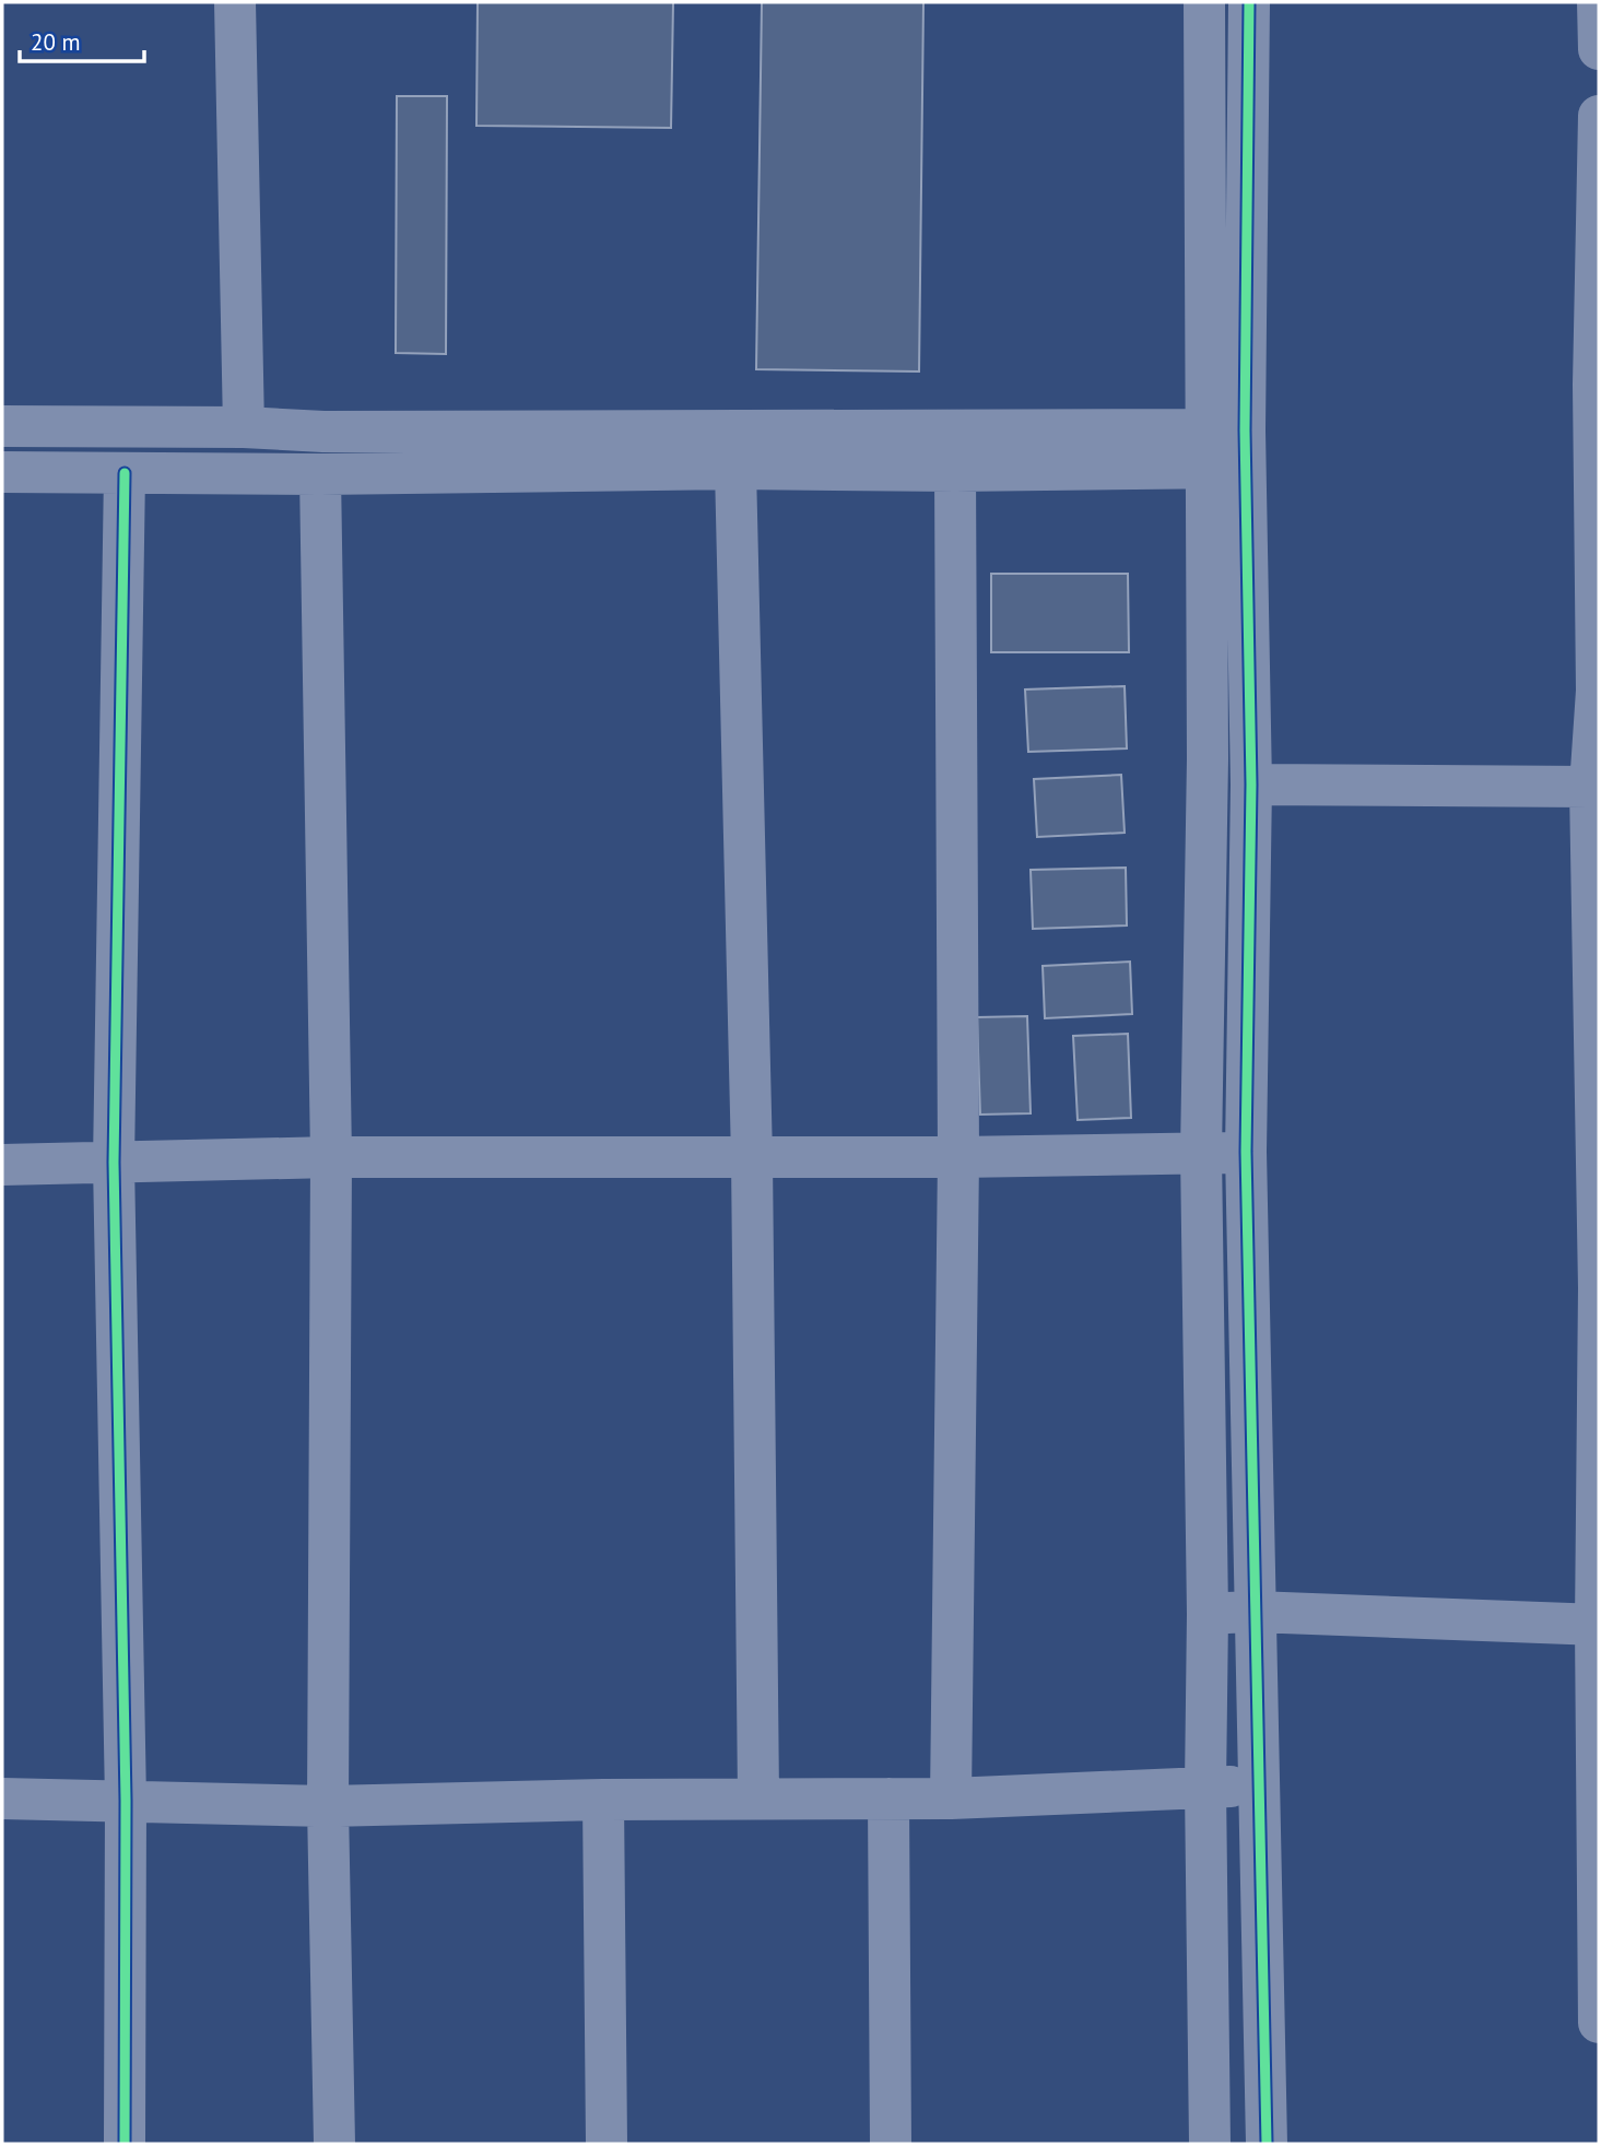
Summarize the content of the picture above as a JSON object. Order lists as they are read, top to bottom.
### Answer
{
  "scale_bar": "20 m"
}
